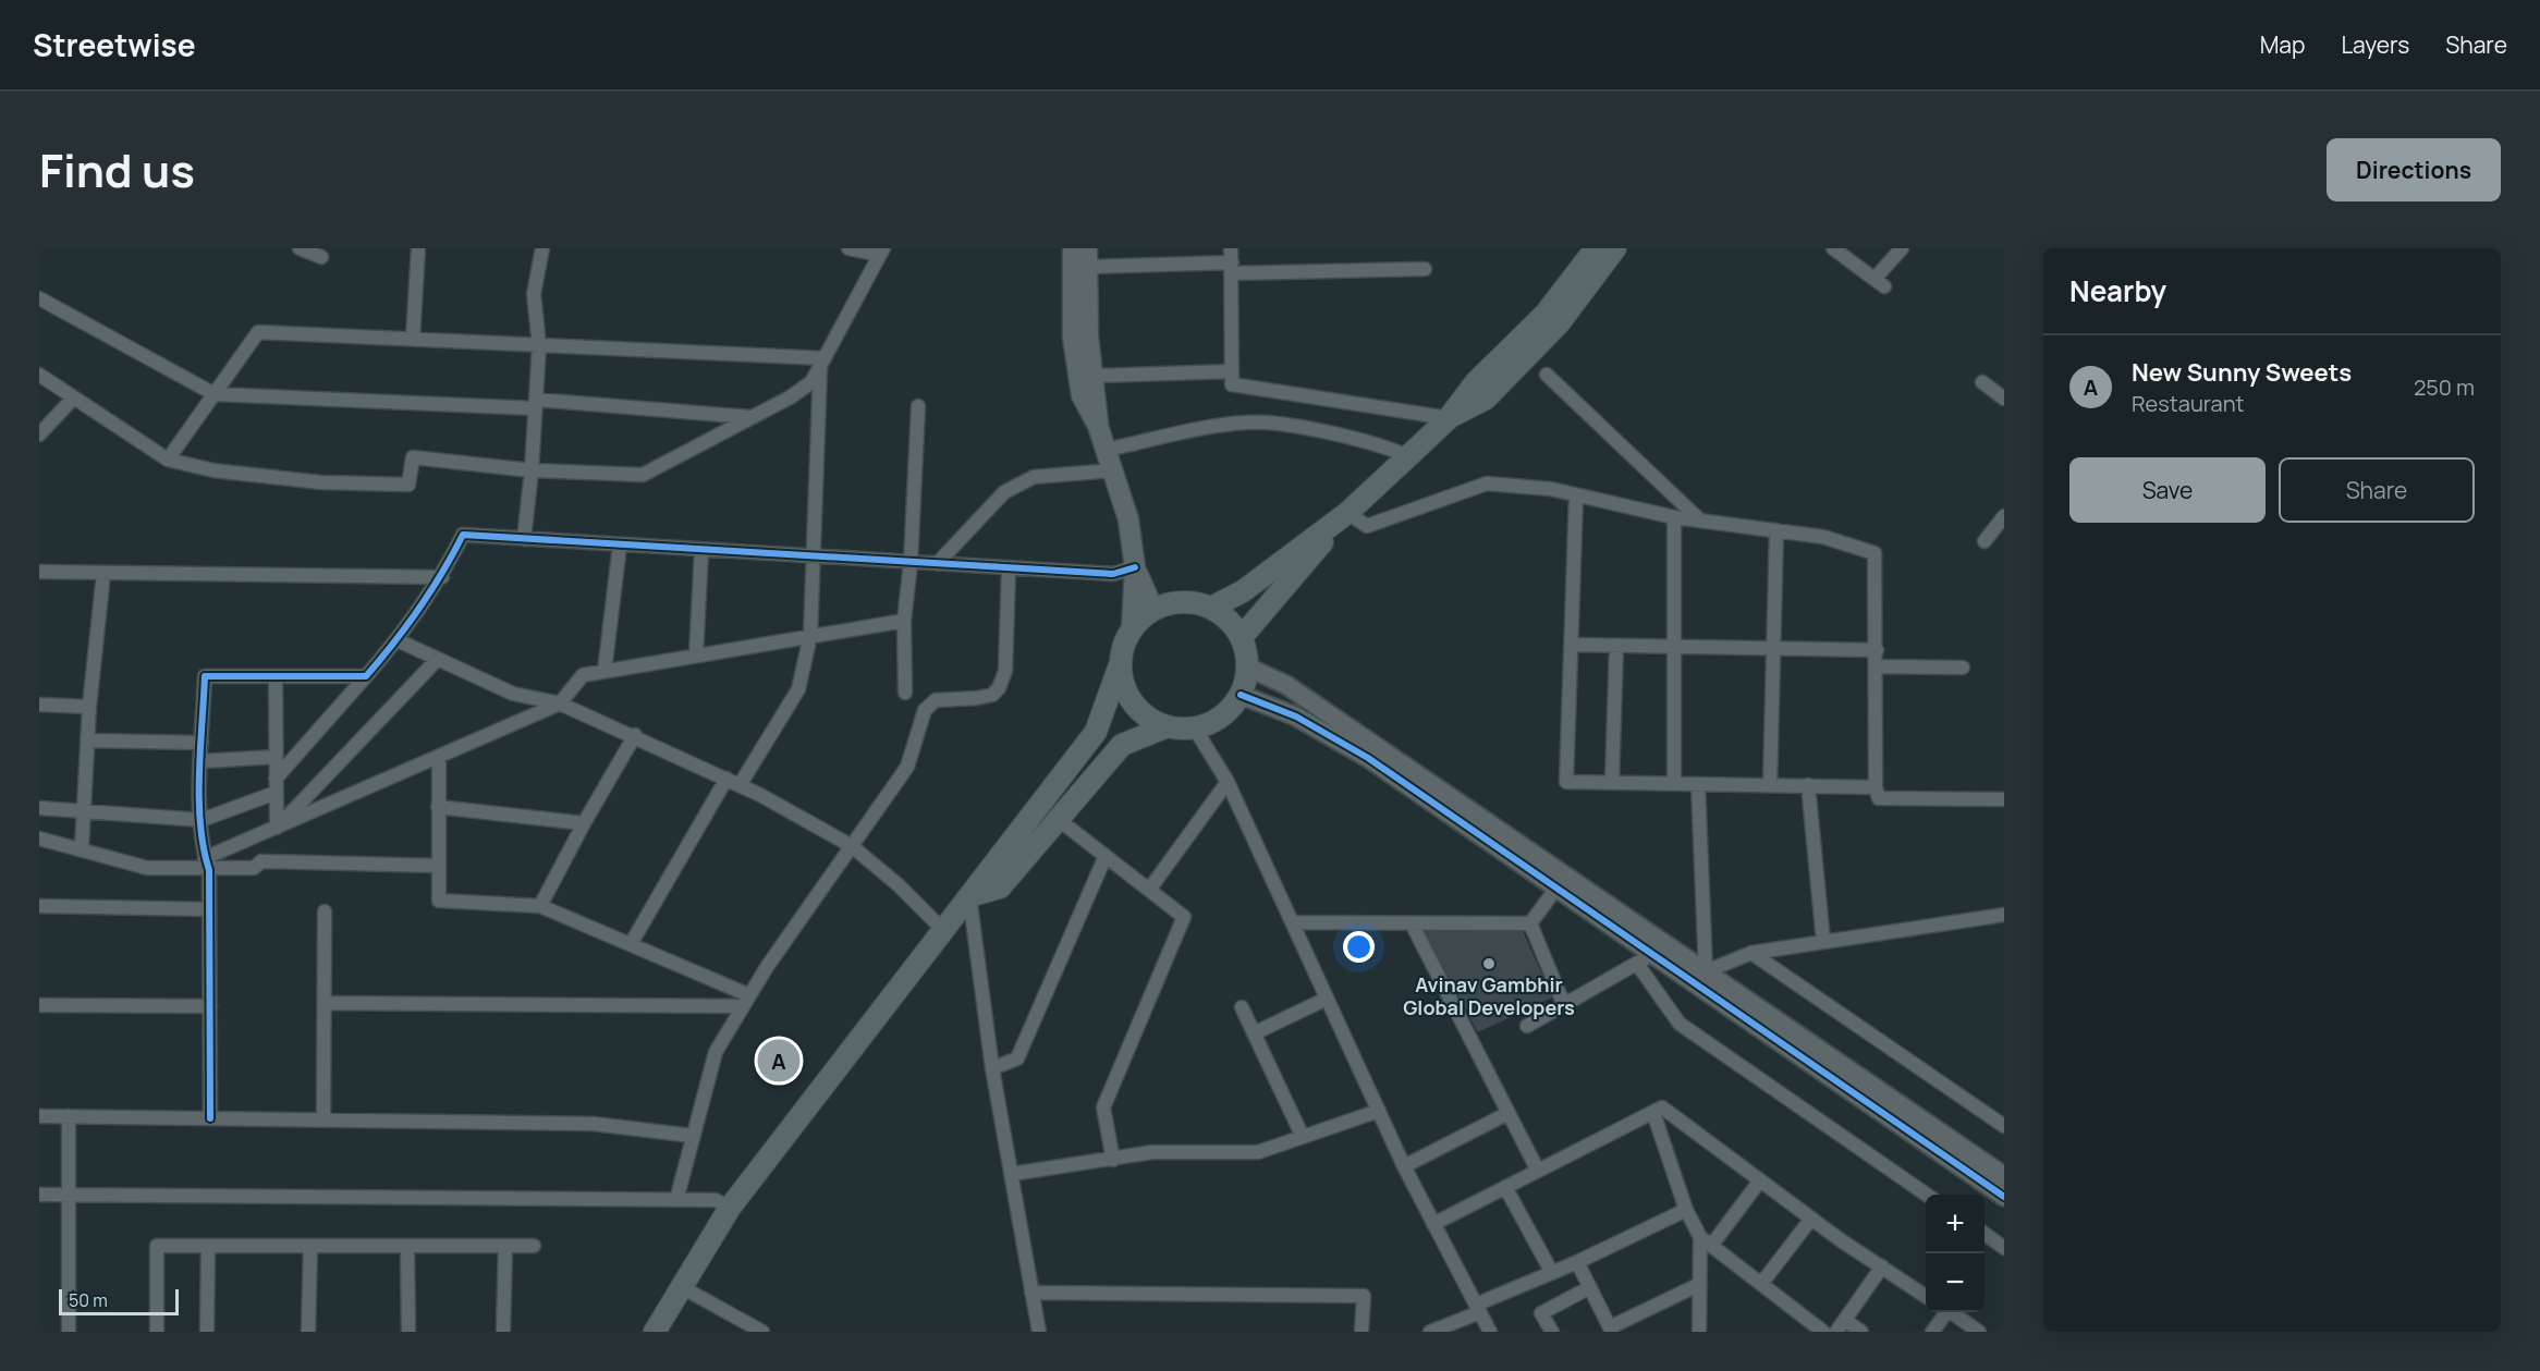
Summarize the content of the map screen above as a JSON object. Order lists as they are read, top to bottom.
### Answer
{
  "places": ["Avinav Gambhir Global Developers"],
  "scale_bar": "50 m",
  "page": {
    "header": "Streetwise",
    "nav": ["Map", "Layers", "Share"],
    "title": "Find us",
    "buttons": [
      "Directions",
      ["Save", "Share"]
    ],
    "heading": "Nearby",
    "list": [
      {
        "mark": "A",
        "name": "New Sunny Sweets",
        "note": "Restaurant",
        "value": "250 m"
      }
    ],
    "pins": "A",
    "map_buttons": ["+", "−"],
    "scale": "50 m"
  }
}
